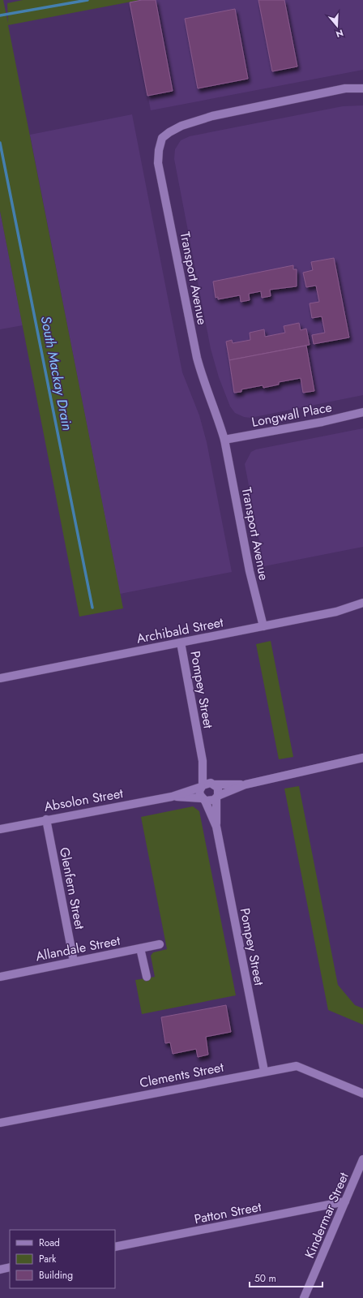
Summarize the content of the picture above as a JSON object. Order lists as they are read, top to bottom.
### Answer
{
  "streets": {
    "street": [
      "Transport Avenue",
      "Longwall Place",
      "Archibald Street",
      "Pompey Street",
      "Absolon Street",
      "Glenfern Street",
      "Allandale Street",
      "Clements Street",
      "Patton Street",
      "Kindermar Street"
    ]
  },
  "crossings": [
    ["Transport Avenue", "Longwall Place"],
    ["Transport Avenue", "Archibald Street"],
    ["Archibald Street", "Pompey Street"],
    ["Pompey Street", "Absolon Street"],
    ["Pompey Street", "Clements Street"],
    ["Absolon Street", "Glenfern Street"],
    ["Glenfern Street", "Allandale Street"],
    ["Patton Street", "Kindermar Street"]
  ],
  "water": ["South Mackay Drain"],
  "legend": ["Road", "Park", "Building"],
  "scale_bar": "50 m",
  "north": "bottom"
}
